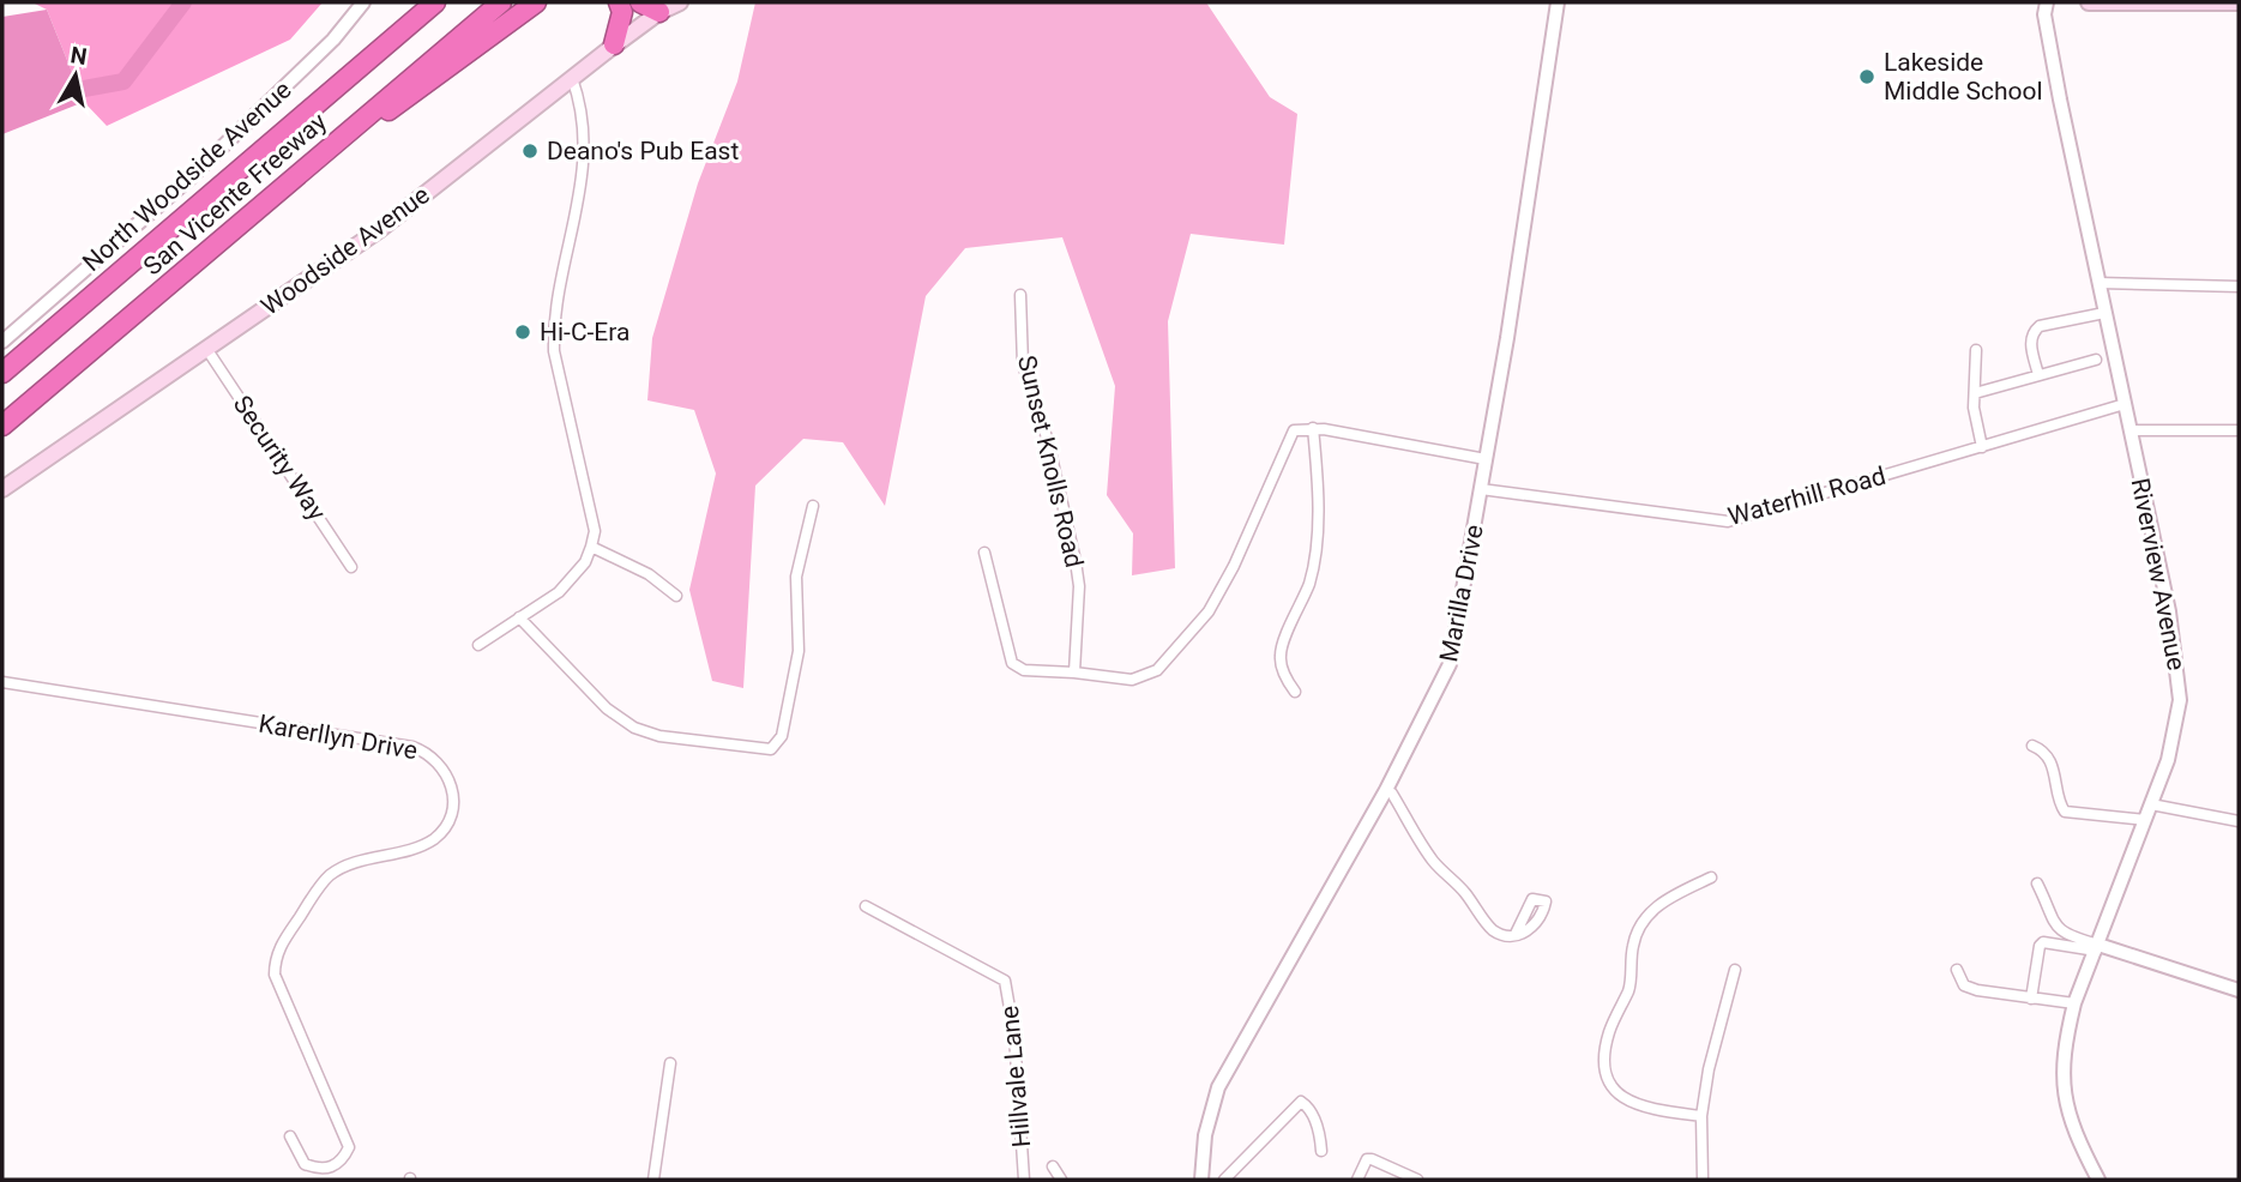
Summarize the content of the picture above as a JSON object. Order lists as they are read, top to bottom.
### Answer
{
  "streets": {
    "highway": ["San Vicente Freeway"],
    "main road": ["Woodside Avenue"],
    "street": [
      "North Woodside Avenue",
      "Security Way",
      "Sunset Knolls Road",
      "Waterhill Road",
      "Riverview Avenue",
      "Marilla Drive",
      "Karerllyn Drive",
      "Hillvale Lane"
    ]
  },
  "crossings": [
    ["Woodside Avenue", "Security Way"],
    ["Waterhill Road", "Riverview Avenue"],
    ["Waterhill Road", "Marilla Drive"]
  ],
  "places": ["Lakeside Middle School", "Deano's Pub East", "Hi-C-Era"],
  "north": "top"
}
